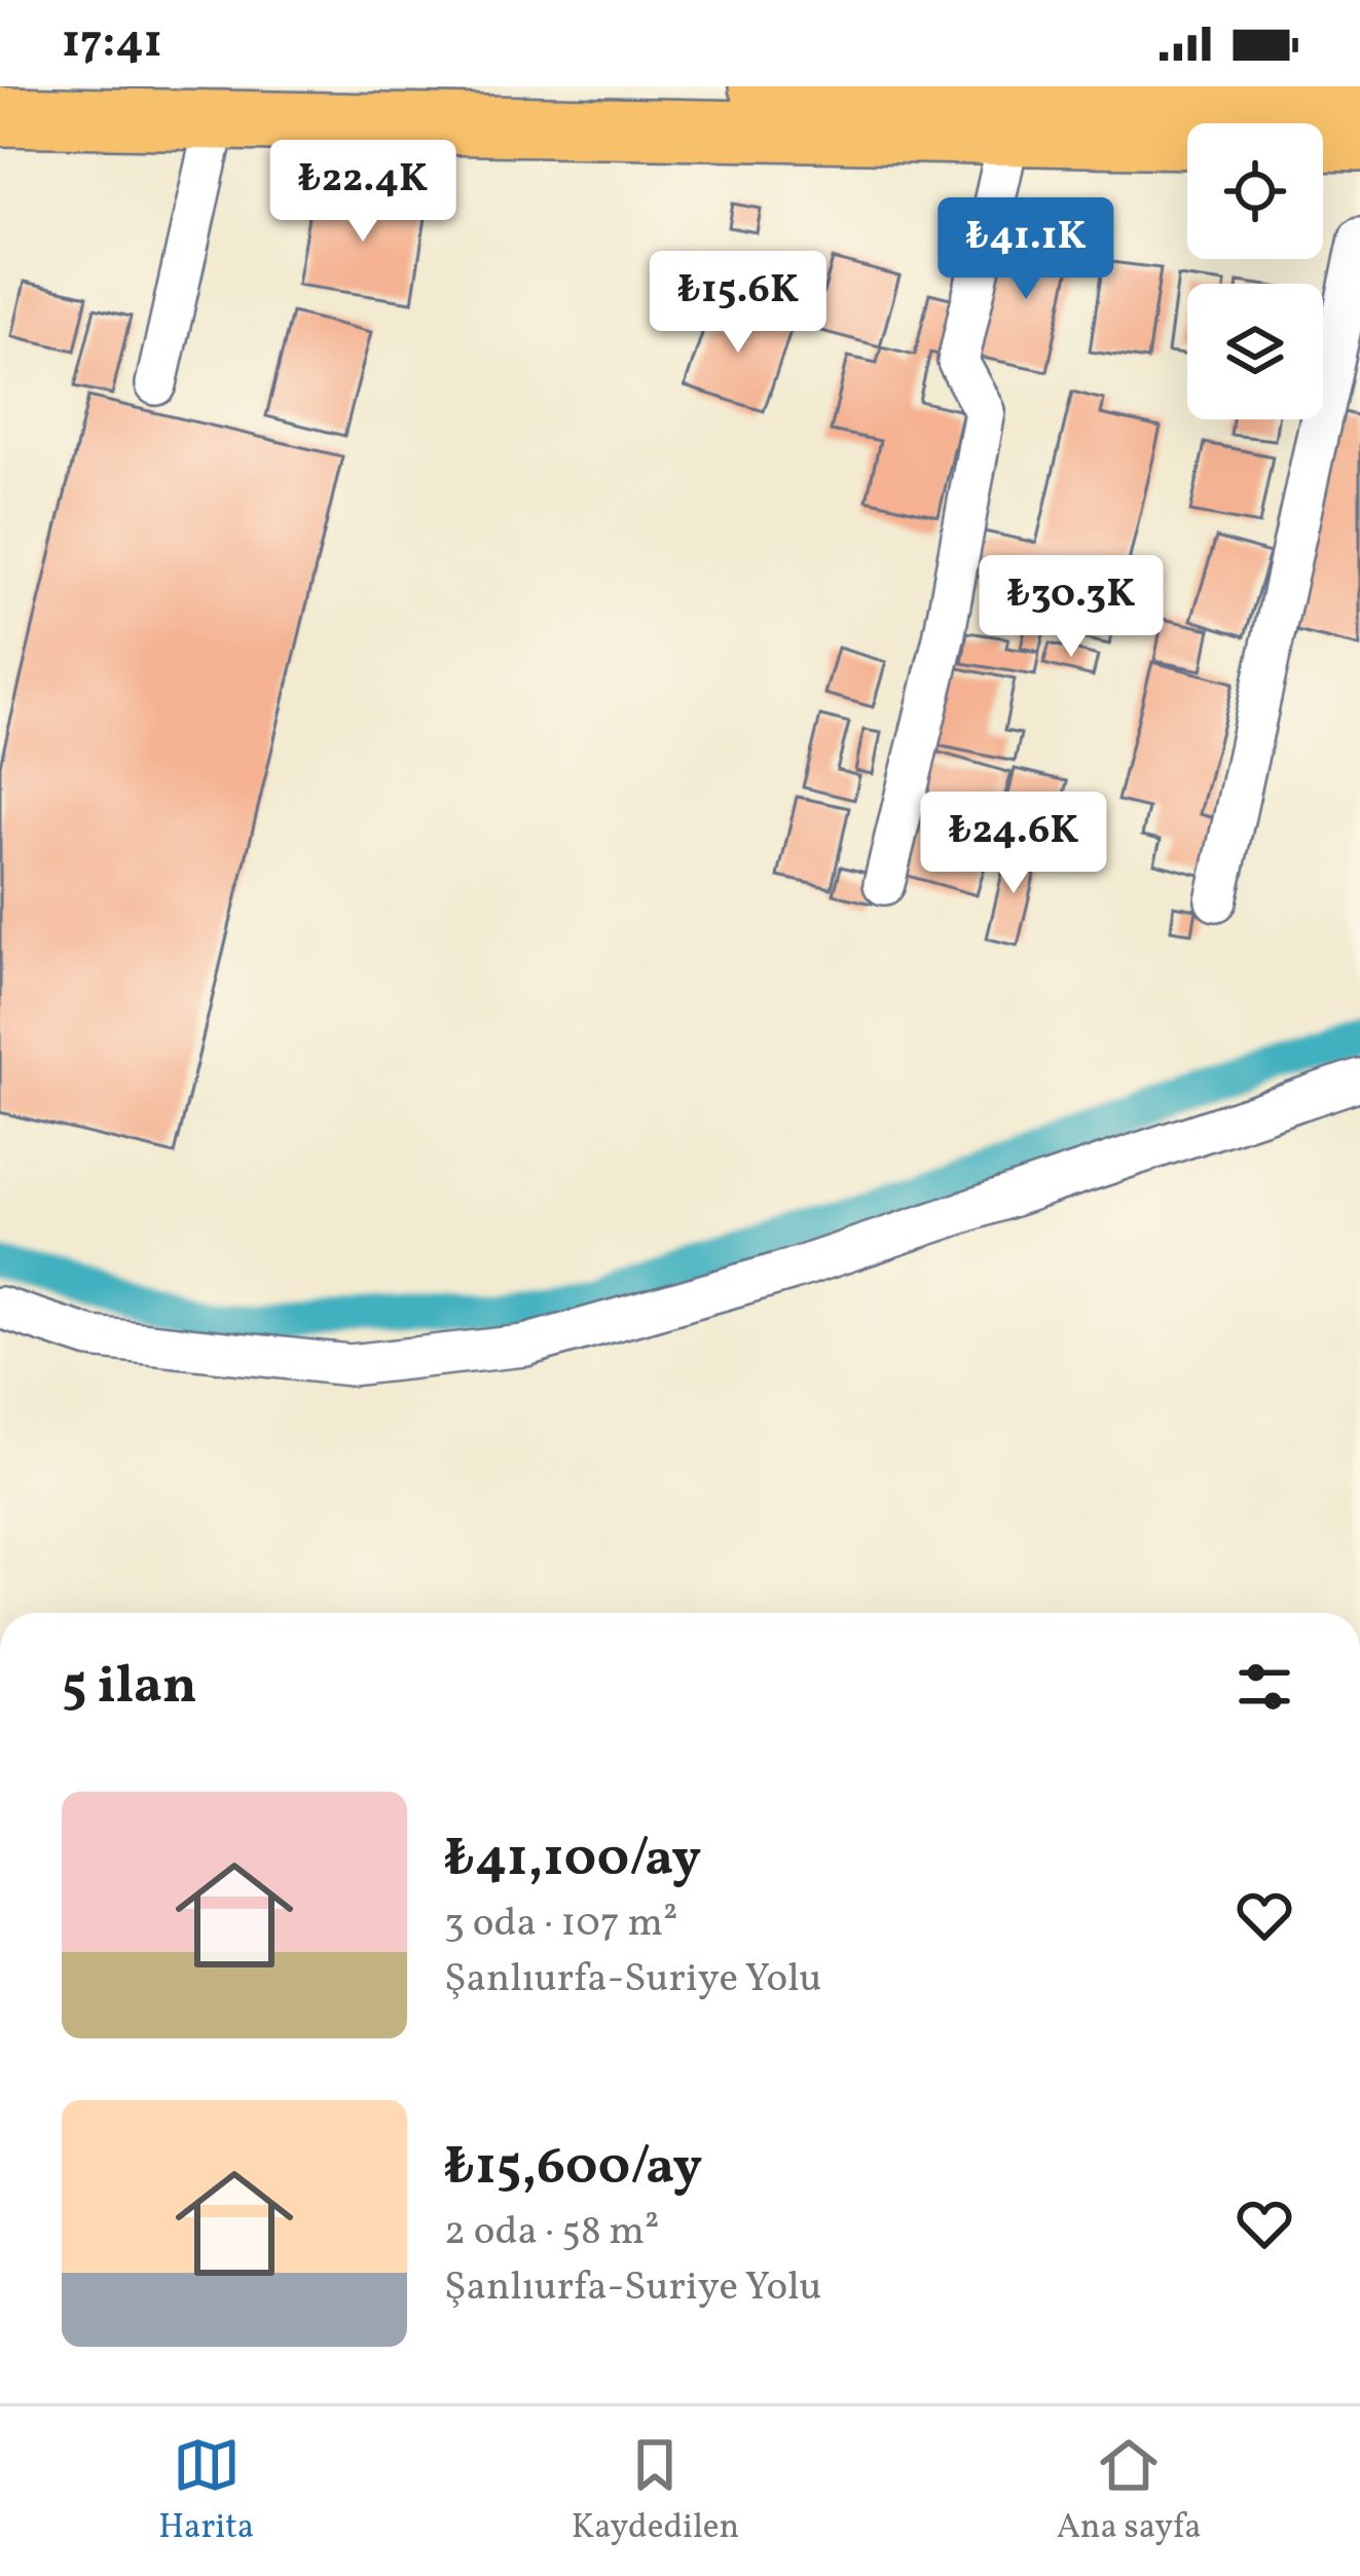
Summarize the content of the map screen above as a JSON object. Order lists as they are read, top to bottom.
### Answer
{
  "page": {
    "status": "17:41",
    "price": [
      "₺22.4K",
      "₺41.1K",
      "₺15.6K",
      "₺30.3K",
      "₺24.6K"
    ],
    "heading": "5 ilan",
    "list": [
      {
        "name": "₺41,100/ay",
        "note": "3 oda · 107 m² · Şanlıurfa-Suriye Yolu"
      },
      {
        "name": "₺15,600/ay",
        "note": "2 oda · 58 m² · Şanlıurfa-Suriye Yolu"
      }
    ],
    "tabs": ["Harita", "Kaydedilen", "Ana sayfa"]
  }
}
